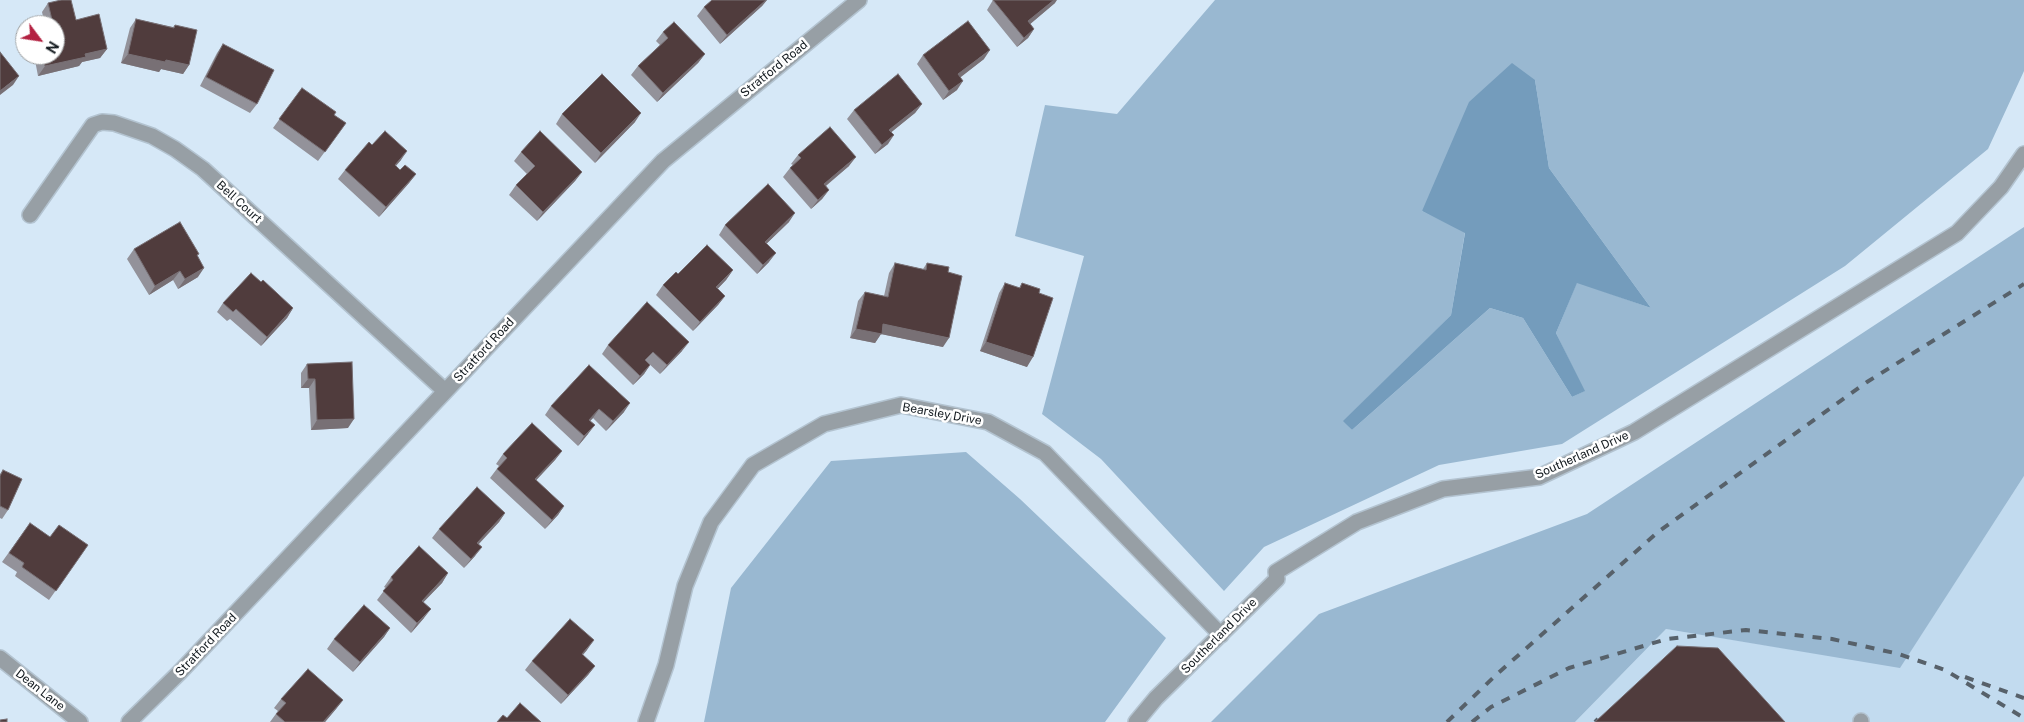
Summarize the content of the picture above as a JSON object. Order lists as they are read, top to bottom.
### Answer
{
  "streets": {
    "street": [
      "Stratford Road",
      "Bell Court",
      "Bearsley Drive",
      "Southerland Drive",
      "Dean Lane"
    ]
  },
  "crossings": [
    ["Stratford Road", "Bell Court"],
    ["Bearsley Drive", "Southerland Drive"]
  ],
  "north": "bottom right"
}
